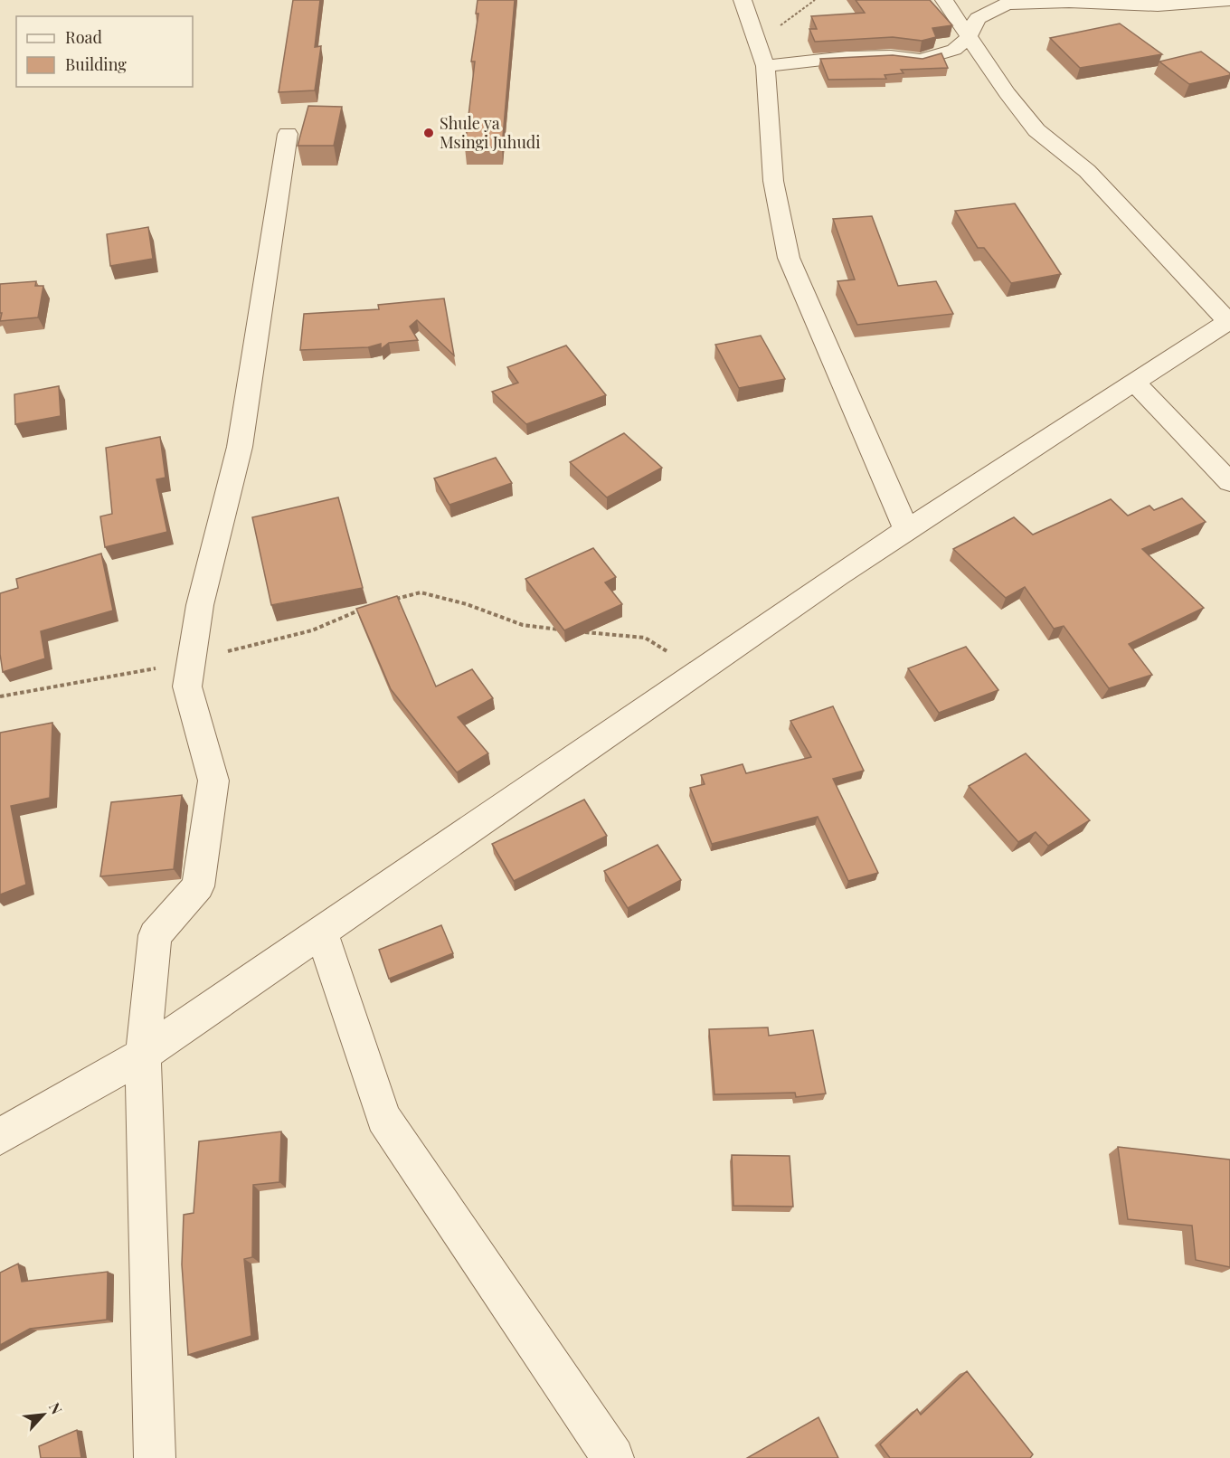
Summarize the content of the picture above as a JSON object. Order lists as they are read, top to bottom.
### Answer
{
  "places": ["Shule ya Msingi Juhudi"],
  "legend": ["Road", "Building"],
  "north": "top right"
}
